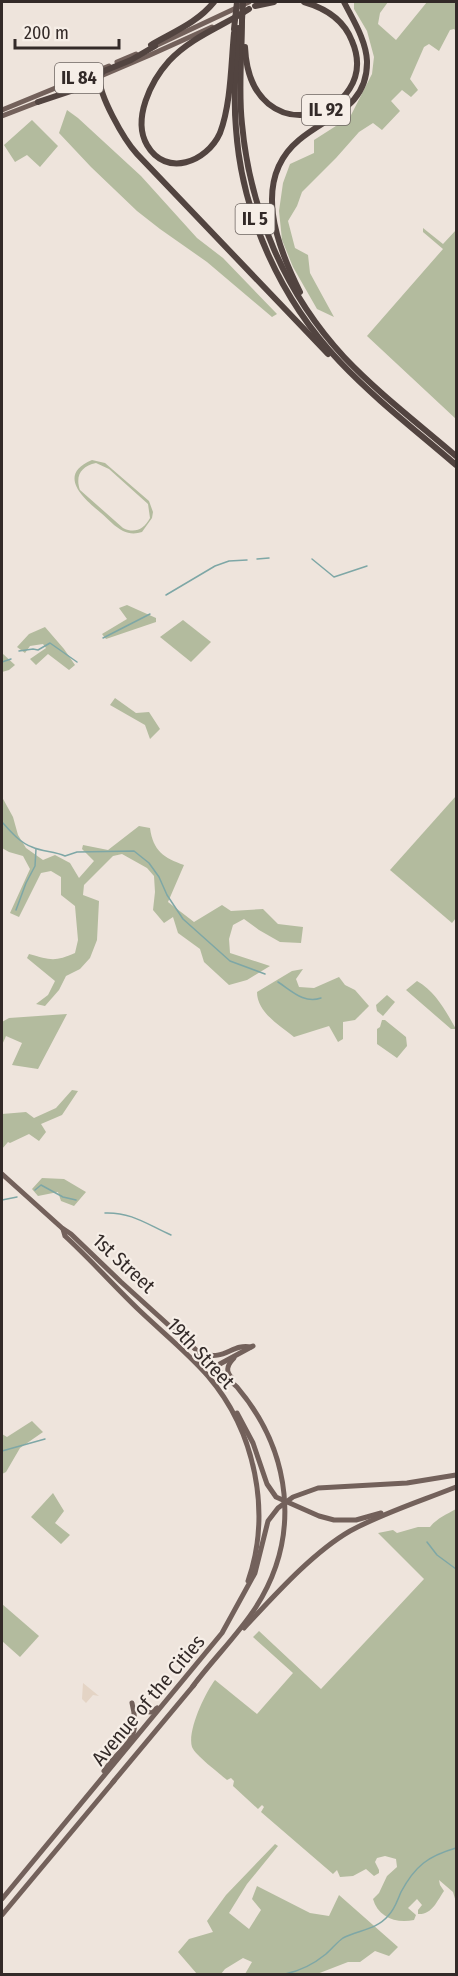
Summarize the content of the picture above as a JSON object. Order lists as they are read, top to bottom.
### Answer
{
  "streets": {
    "highway": ["IL 92", "IL 5"],
    "main road": [
      "IL 84",
      "1st Street",
      "19th Street",
      "Avenue of the Cities"
    ]
  },
  "crossings": [
    ["IL 92", "IL 5"],
    ["1st Street", "19th Street"],
    ["1st Street", "Avenue of the Cities"],
    ["19th Street", "Avenue of the Cities"]
  ],
  "scale_bar": "200 m"
}
